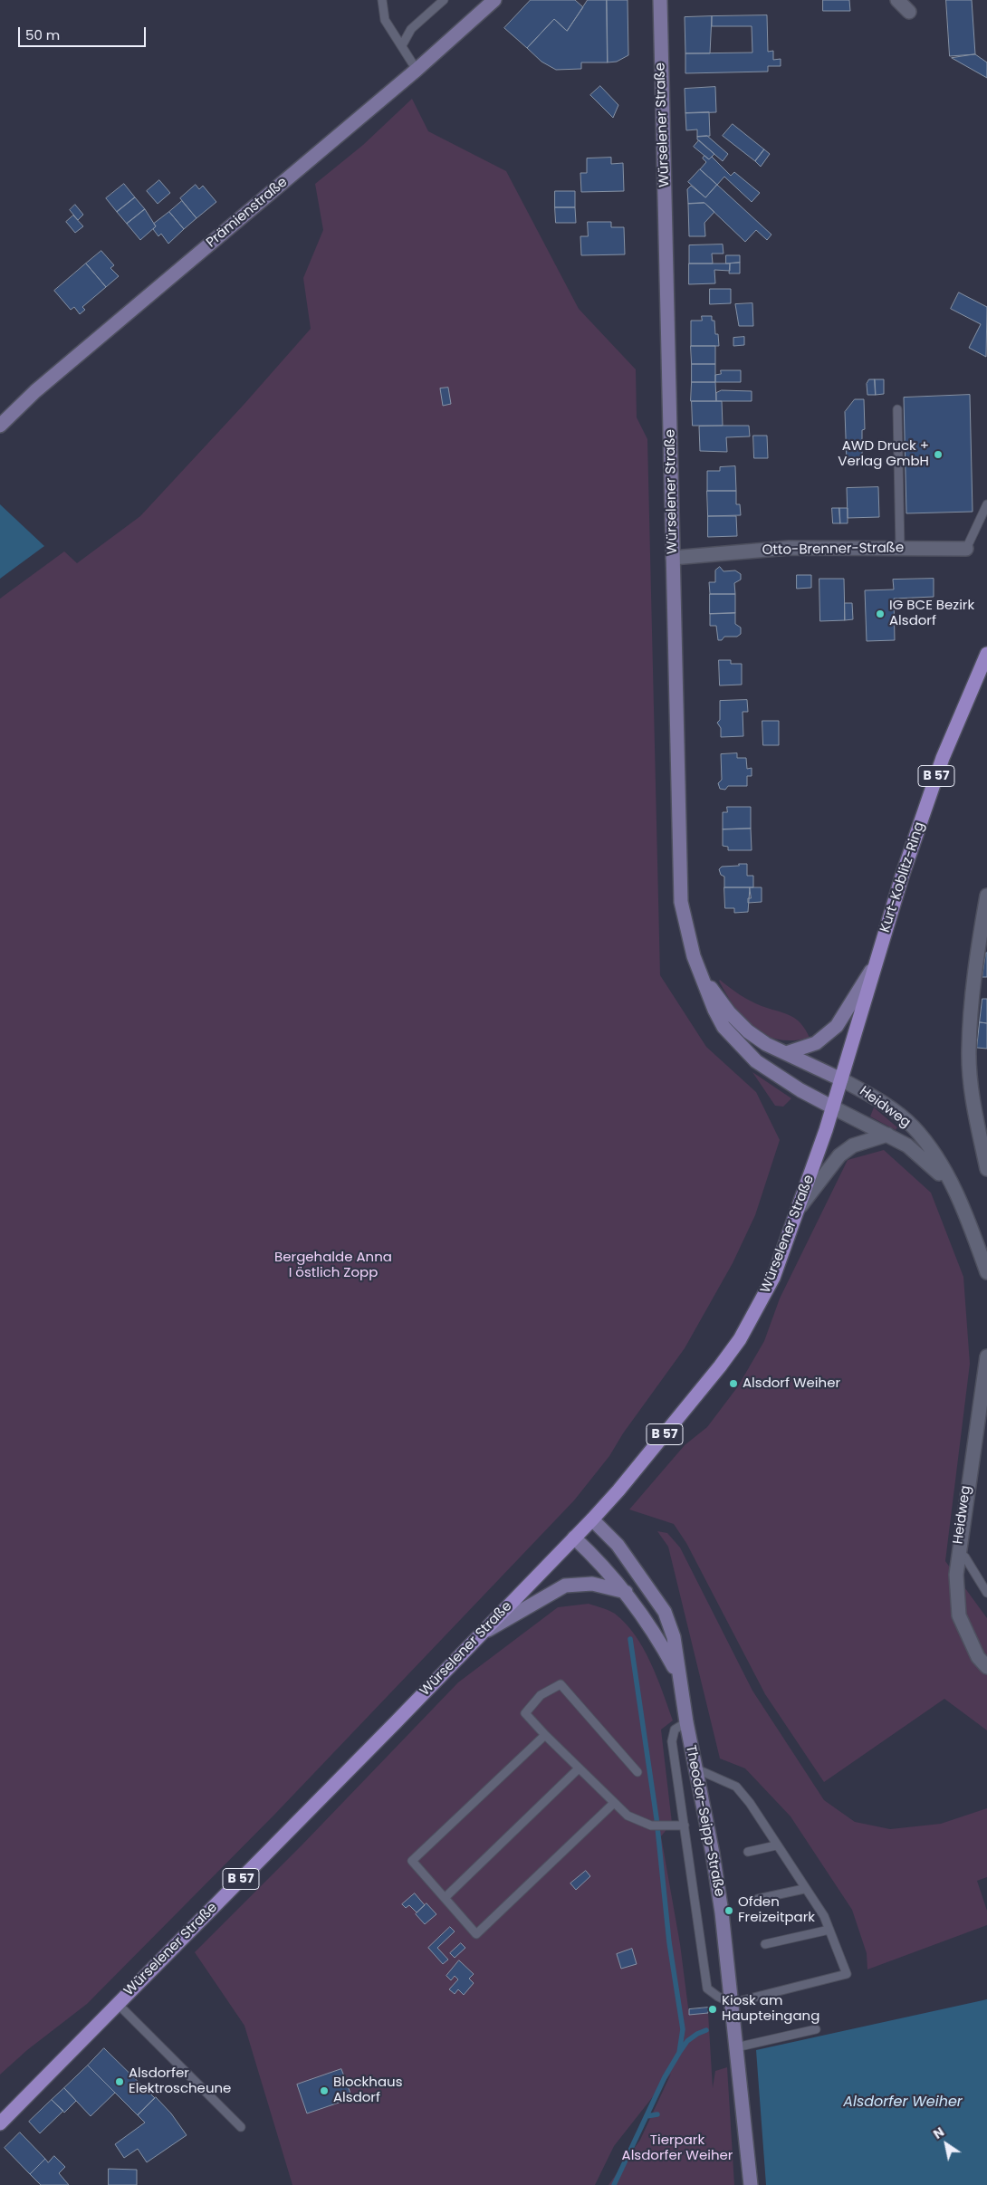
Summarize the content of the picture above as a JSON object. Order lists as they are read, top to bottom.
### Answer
{
  "streets": {
    "main road": [
      "Würselener Straße",
      "Prämienstraße",
      "B 57",
      "Kurt-Koblitz-Ring",
      "Theodor-Seipp-Straße"
    ],
    "street": ["Otto-Brenner-Straße", "Heidweg"]
  },
  "crossings": [
    ["Würselener Straße", "Otto-Brenner-Straße"],
    ["Würselener Straße", "Kurt-Koblitz-Ring"],
    ["Würselener Straße", "Heidweg"],
    ["Würselener Straße", "Theodor-Seipp-Straße"],
    ["Kurt-Koblitz-Ring", "Heidweg"]
  ],
  "water": ["Alsdorfer Weiher"],
  "parks": ["Bergehalde Anna I östlich Zopp", "Tierpark Alsdorfer Weiher"],
  "places": [
    "AWD Druck + Verlag GmbH",
    "IG BCE Bezirk Alsdorf",
    "Alsdorf Weiher",
    "Ofden Freizeitpark",
    "Kiosk am Haupteingang",
    "Alsdorfer Elektroscheune",
    "Blockhaus Alsdorf"
  ],
  "scale_bar": "50 m",
  "north": "top left"
}
